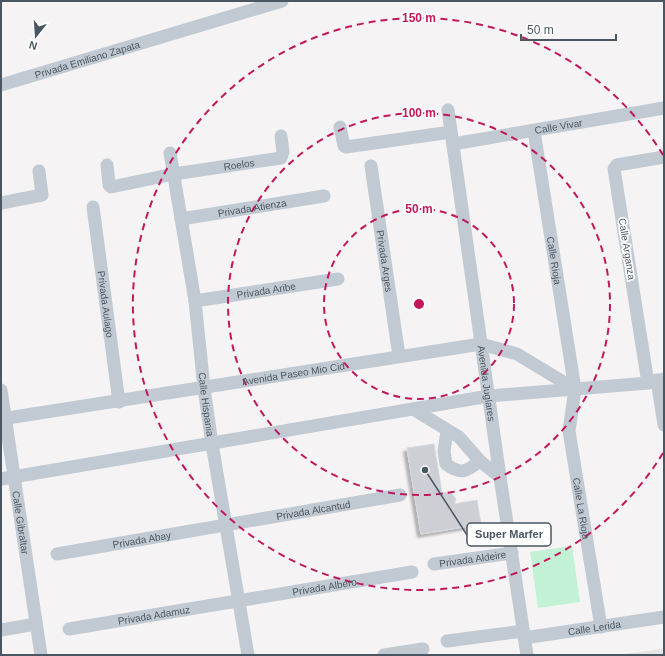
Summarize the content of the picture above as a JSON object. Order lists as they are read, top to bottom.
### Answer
{
  "streets": {
    "street": [
      "Privada Emiliano Zapata",
      "Calle Vivar",
      "Roelos",
      "Privada Atienza",
      "Calle Arganza",
      "Calle Rioja",
      "Privada Arges",
      "Privada Aribe",
      "Privada Aulago",
      "Avenida Paseo Mio Cid",
      "Avenida Juglares",
      "Calle Hispania",
      "Calle La Rioja",
      "Privada Alcantud",
      "Calle Gibraltar",
      "Privada Abay",
      "Privada Aldeire",
      "Privada Albero",
      "Privada Adamuz",
      "Calle Lerida"
    ]
  },
  "crossings": [
    ["Calle Vivar", "Calle Rioja"],
    ["Calle Vivar", "Avenida Juglares"],
    ["Roelos", "Calle Hispania"],
    ["Privada Atienza", "Calle Hispania"],
    ["Calle Rioja", "Avenida Paseo Mio Cid"],
    ["Calle Rioja", "Calle La Rioja"],
    ["Privada Arges", "Avenida Paseo Mio Cid"],
    ["Privada Aribe", "Calle Hispania"],
    ["Privada Aulago", "Avenida Paseo Mio Cid"],
    ["Avenida Paseo Mio Cid", "Avenida Juglares"],
    ["Avenida Paseo Mio Cid", "Calle Hispania"],
    ["Avenida Paseo Mio Cid", "Calle La Rioja"],
    ["Avenida Paseo Mio Cid", "Calle Gibraltar"],
    ["Avenida Juglares", "Privada Aldeire"],
    ["Avenida Juglares", "Calle Lerida"],
    ["Calle Hispania", "Privada Alcantud"],
    ["Calle Hispania", "Privada Abay"],
    ["Calle Hispania", "Privada Albero"],
    ["Calle Hispania", "Privada Adamuz"],
    ["Calle La Rioja", "Calle Lerida"],
    ["Privada Alcantud", "Privada Abay"],
    ["Privada Albero", "Privada Adamuz"]
  ],
  "places": ["Super Marfer"],
  "scale_bar": "50 m",
  "north": "bottom",
  "rings": ["150 m", "100 m", "50 m"]
}
